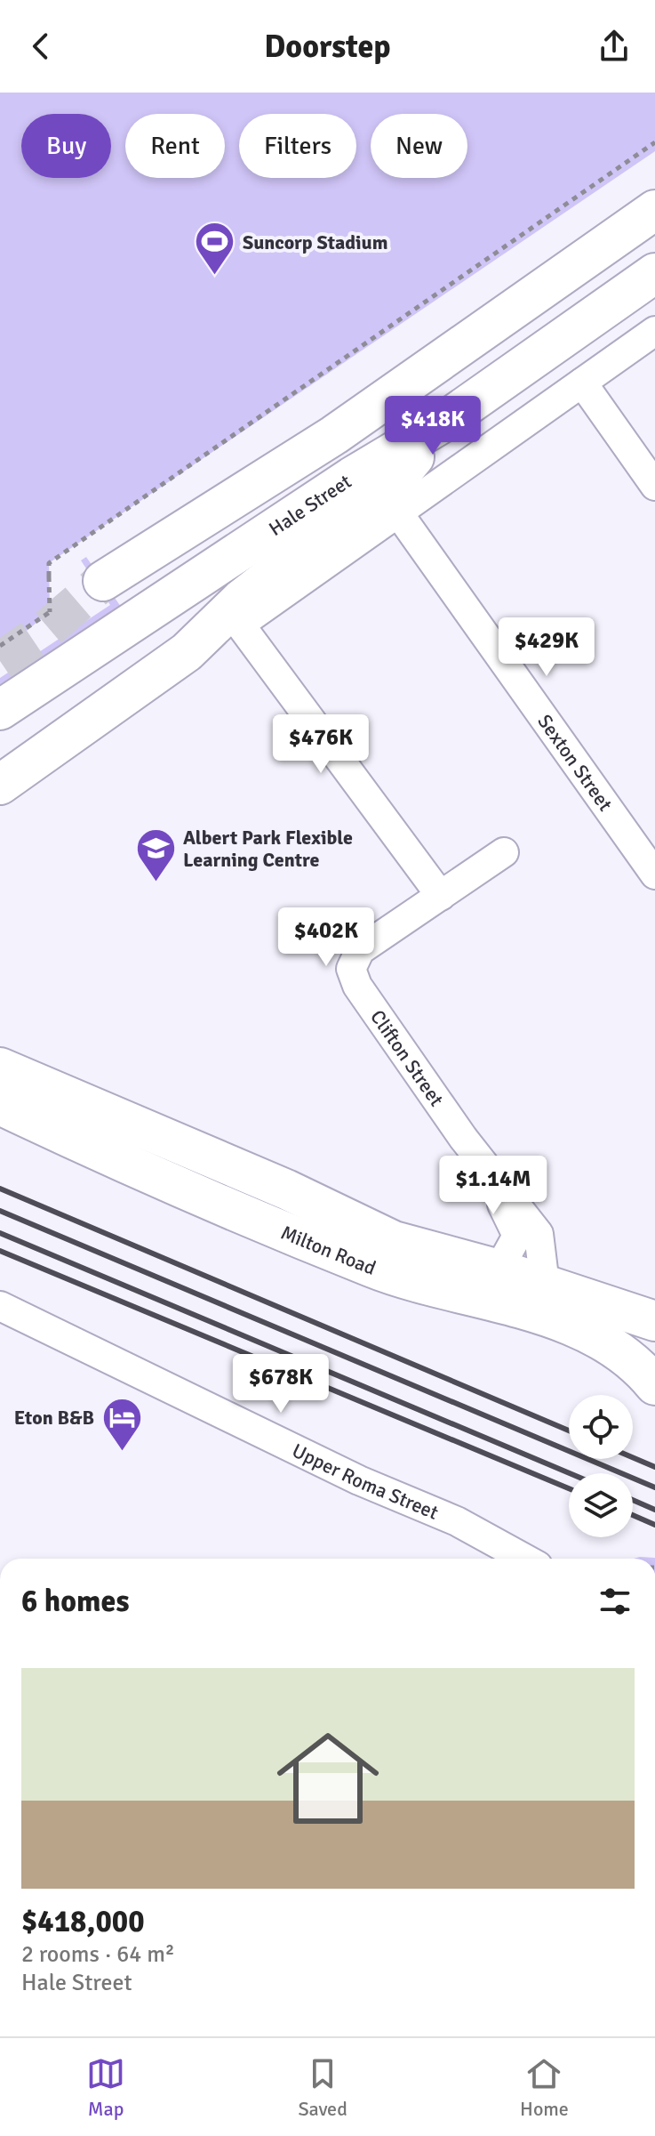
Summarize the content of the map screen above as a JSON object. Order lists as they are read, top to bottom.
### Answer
{
  "streets": {
    "main road": ["Hale Street", "Milton Road"],
    "street": ["Sexton Street", "Clifton Street", "Upper Roma Street"]
  },
  "crossings": [
    ["Clifton Street", "Milton Road"]
  ],
  "places": {
    "sports": ["Suncorp Stadium"],
    "school or university": ["Albert Park Flexible Learning Centre"],
    "hotel": ["Eton B&B"]
  },
  "page": {
    "header": "Doorstep",
    "chip": [
      "Buy",
      "Rent",
      "Filters",
      "New"
    ],
    "price": [
      "$418K",
      "$429K",
      "$476K",
      "$402K",
      "$1.14M",
      "$678K"
    ],
    "heading": "6 homes",
    "list": [
      {
        "name": "$418,000",
        "note": "2 rooms · 64 m² · Hale Street"
      }
    ],
    "tabs": ["Map", "Saved", "Home"]
  }
}
